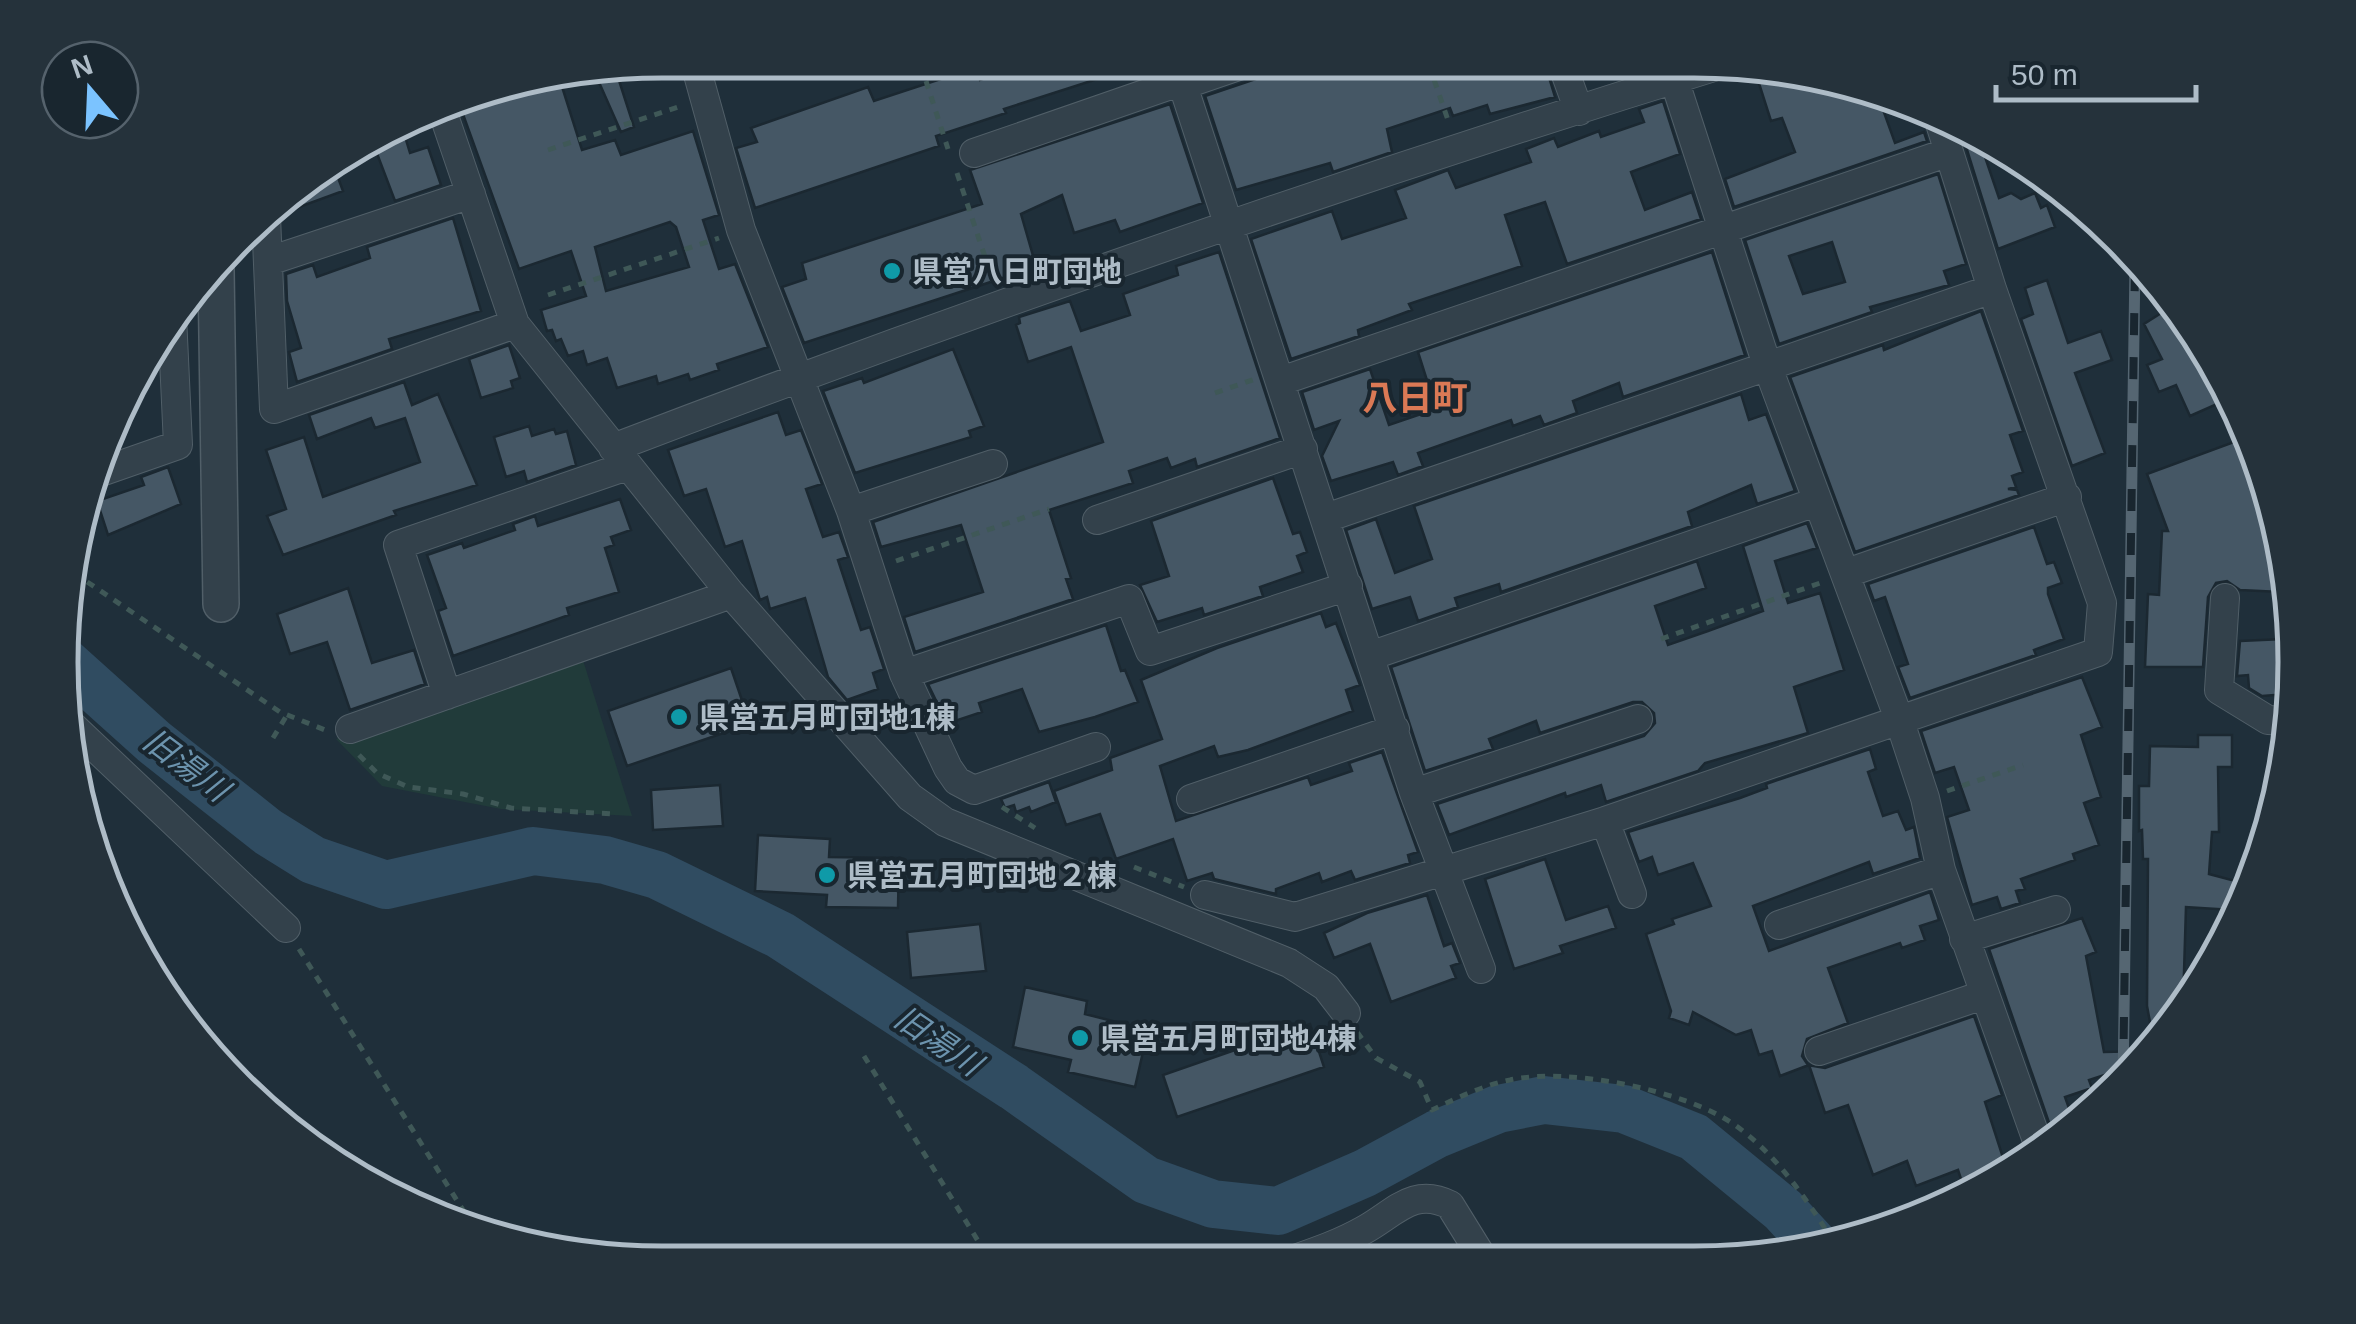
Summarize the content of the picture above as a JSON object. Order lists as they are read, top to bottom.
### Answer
{
  "districts": ["八日町"],
  "water": ["旧湯川"],
  "places": [
    "県営八日町団地",
    "県営五月町団地1棟",
    "県営五月町団地２棟",
    "県営五月町団地4棟"
  ],
  "scale_bar": "50 m",
  "north": "top"
}
